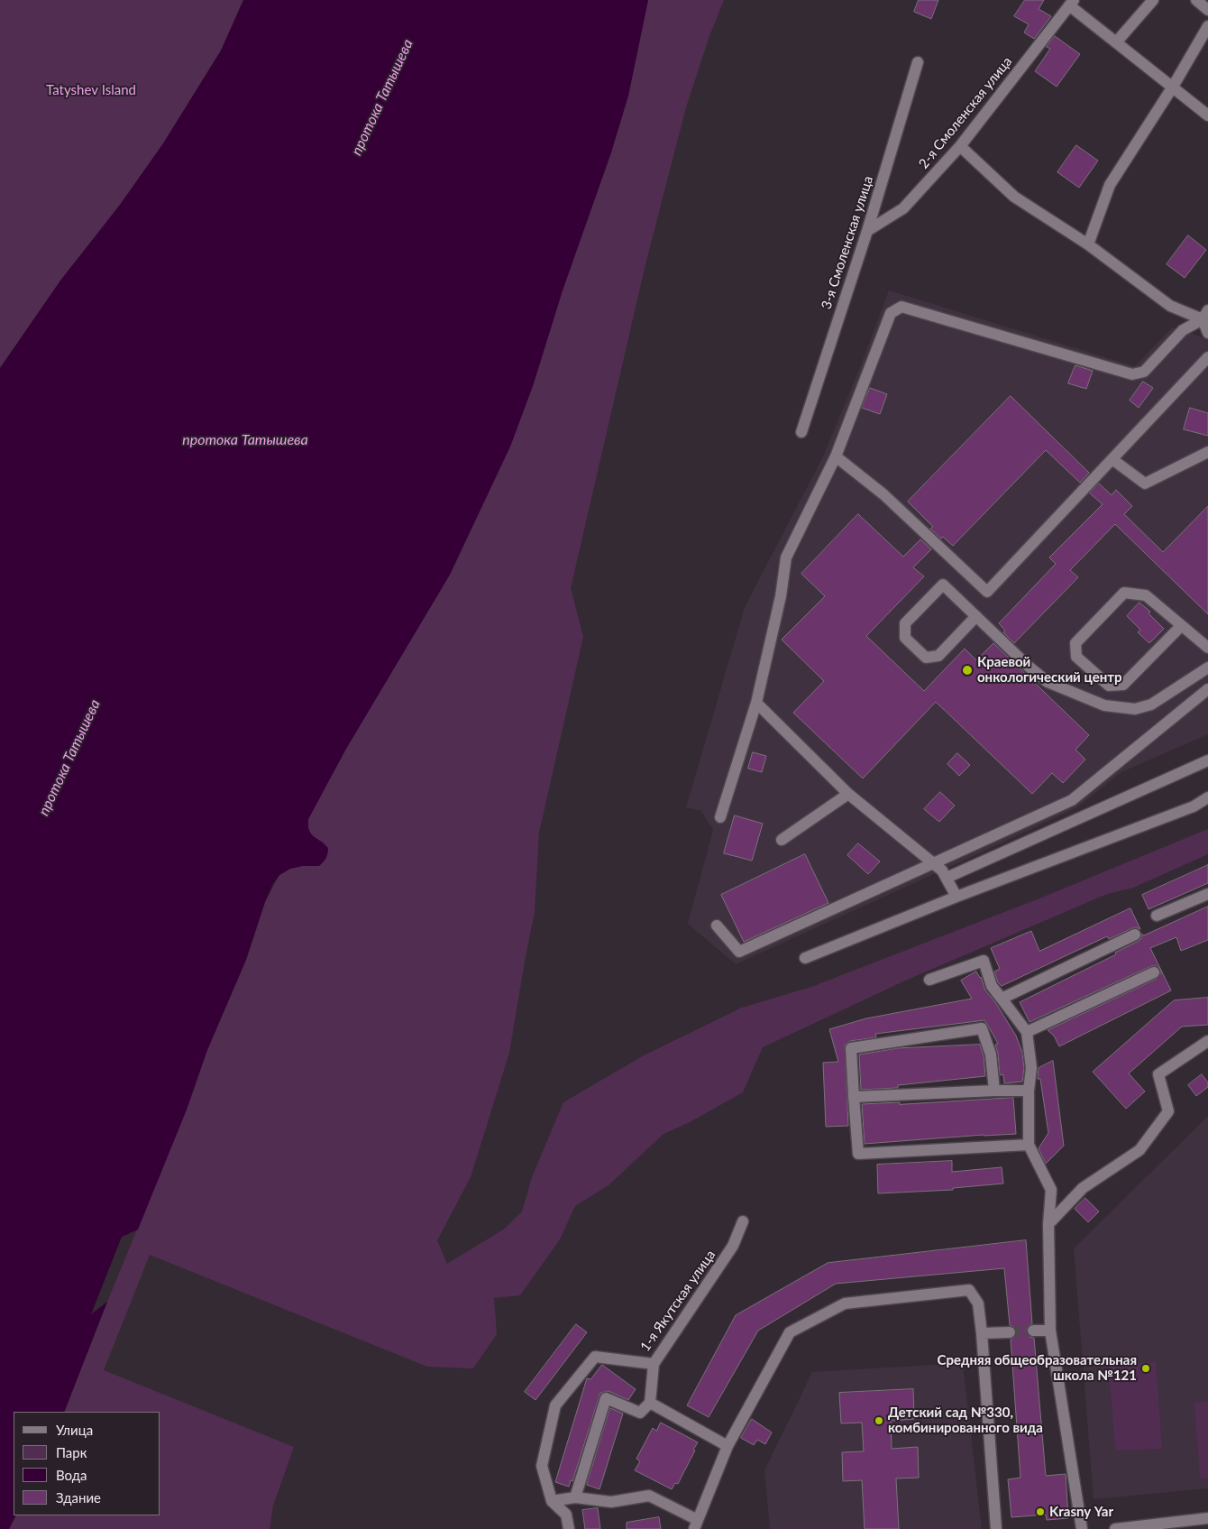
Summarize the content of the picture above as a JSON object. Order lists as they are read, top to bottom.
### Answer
{
  "streets": {
    "street": ["2-я Смоленская улица", "3-я Смоленская улица", "1-я Якутская улица"]
  },
  "crossings": [
    ["2-я Смоленская улица", "3-я Смоленская улица"]
  ],
  "water": ["протока Татышева"],
  "parks": ["Tatyshev Island"],
  "places": [
    "Краевой онкологический центр",
    "Средняя общеобразовательная школа №121",
    "Детский сад №330, комбинированного вида",
    "Krasny Yar"
  ],
  "legend": [
    "Улица",
    "Парк",
    "Вода",
    "Здание"
  ]
}
